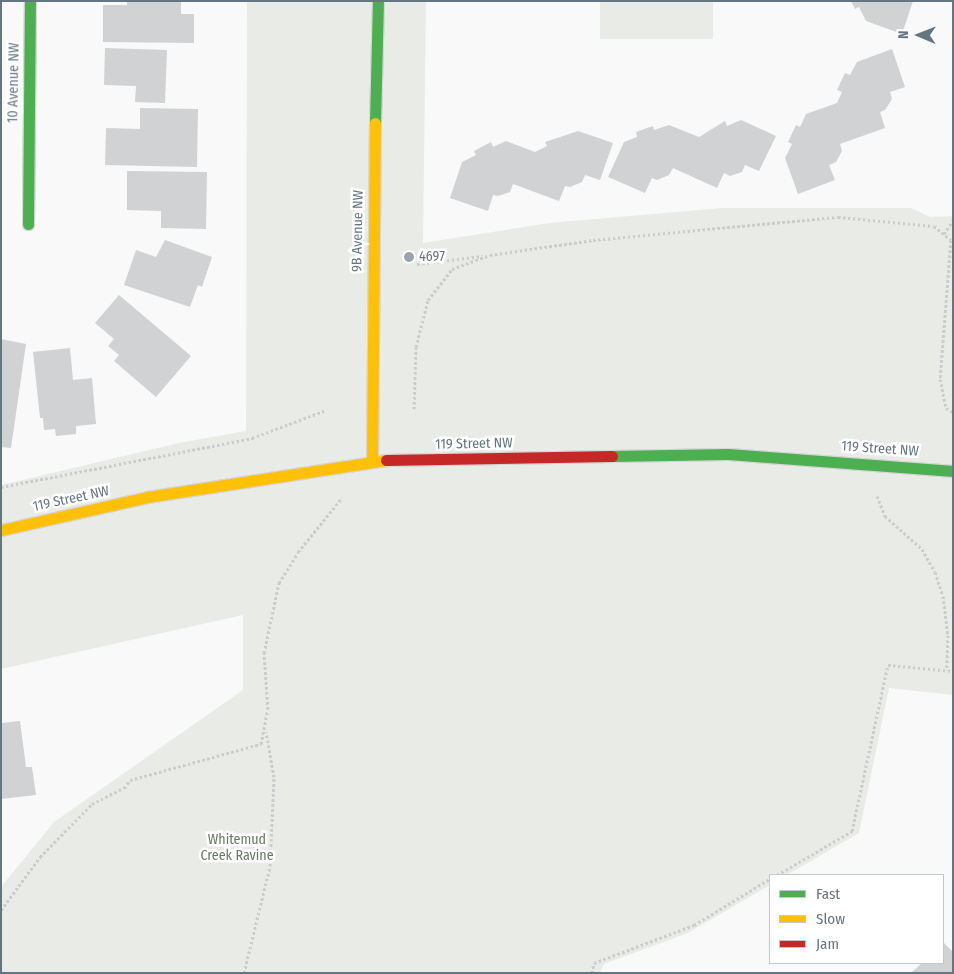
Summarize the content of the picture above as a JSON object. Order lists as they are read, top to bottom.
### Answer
{
  "streets": {
    "street": ["10 Avenue NW", "9B Avenue NW", "119 Street NW"]
  },
  "crossings": [
    ["9B Avenue NW", "119 Street NW"]
  ],
  "parks": ["Whitemud Creek Ravine"],
  "places": ["4697"],
  "legend": ["Fast", "Slow", "Jam"],
  "north": "left"
}
